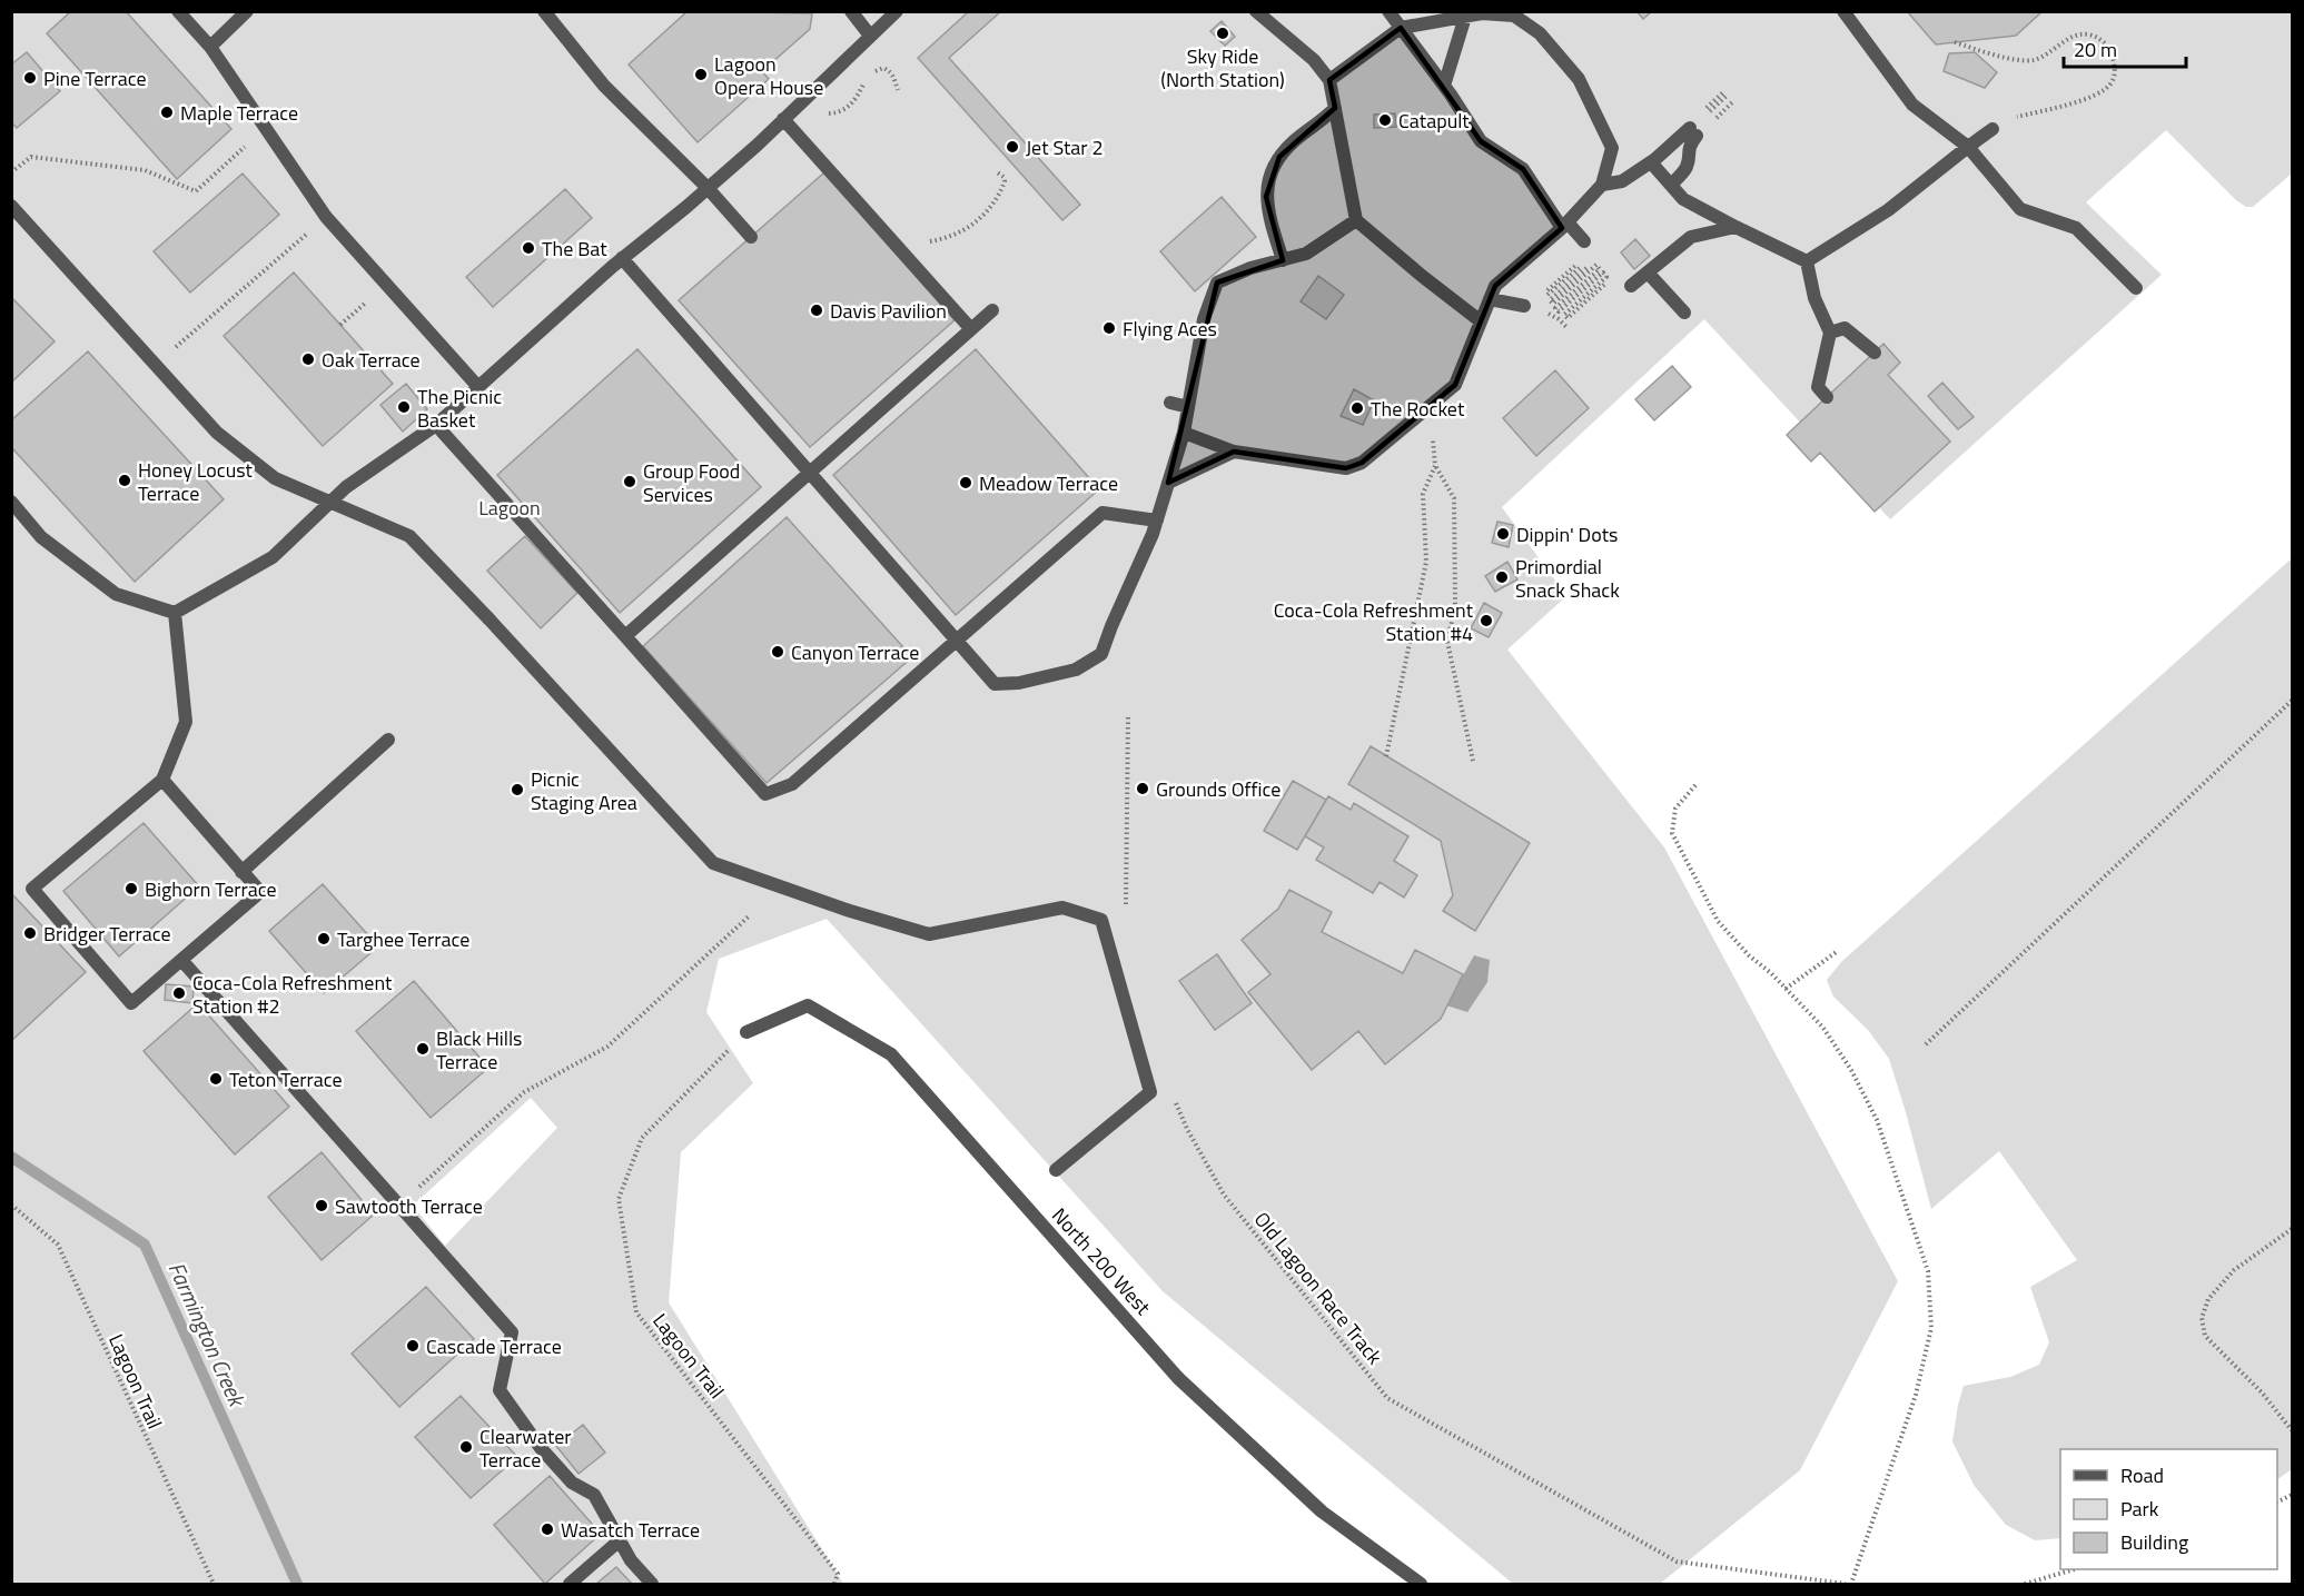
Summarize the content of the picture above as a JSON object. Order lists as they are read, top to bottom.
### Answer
{
  "streets": {
    "street": ["North 200 West"],
    "path": ["Old Lagoon Race Track", "Lagoon Trail"]
  },
  "crossings": [
    ["North 200 West", "Lagoon Trail"]
  ],
  "water": ["Farmington Creek"],
  "parks": ["Lagoon"],
  "places": [
    "Sky Ride (North Station)",
    "Lagoon Opera House",
    "Pine Terrace",
    "Maple Terrace",
    "Catapult",
    "Jet Star 2",
    "The Bat",
    "Davis Pavilion",
    "Flying Aces",
    "Oak Terrace",
    "The Picnic Basket",
    "The Rocket",
    "Honey Locust Terrace",
    "Group Food Services",
    "Meadow Terrace",
    "Dippin' Dots",
    "Primordial Snack Shack",
    "Coca-Cola Refreshment Station #4",
    "Canyon Terrace",
    "Grounds Office",
    "Picnic Staging Area",
    "Bighorn Terrace",
    "Bridger Terrace",
    "Targhee Terrace",
    "Coca-Cola Refreshment Station #2",
    "Black Hills Terrace",
    "Teton Terrace",
    "Sawtooth Terrace",
    "Cascade Terrace",
    "Clearwater Terrace",
    "Wasatch Terrace"
  ],
  "legend": ["Road", "Park", "Building"],
  "scale_bar": "20 m"
}
